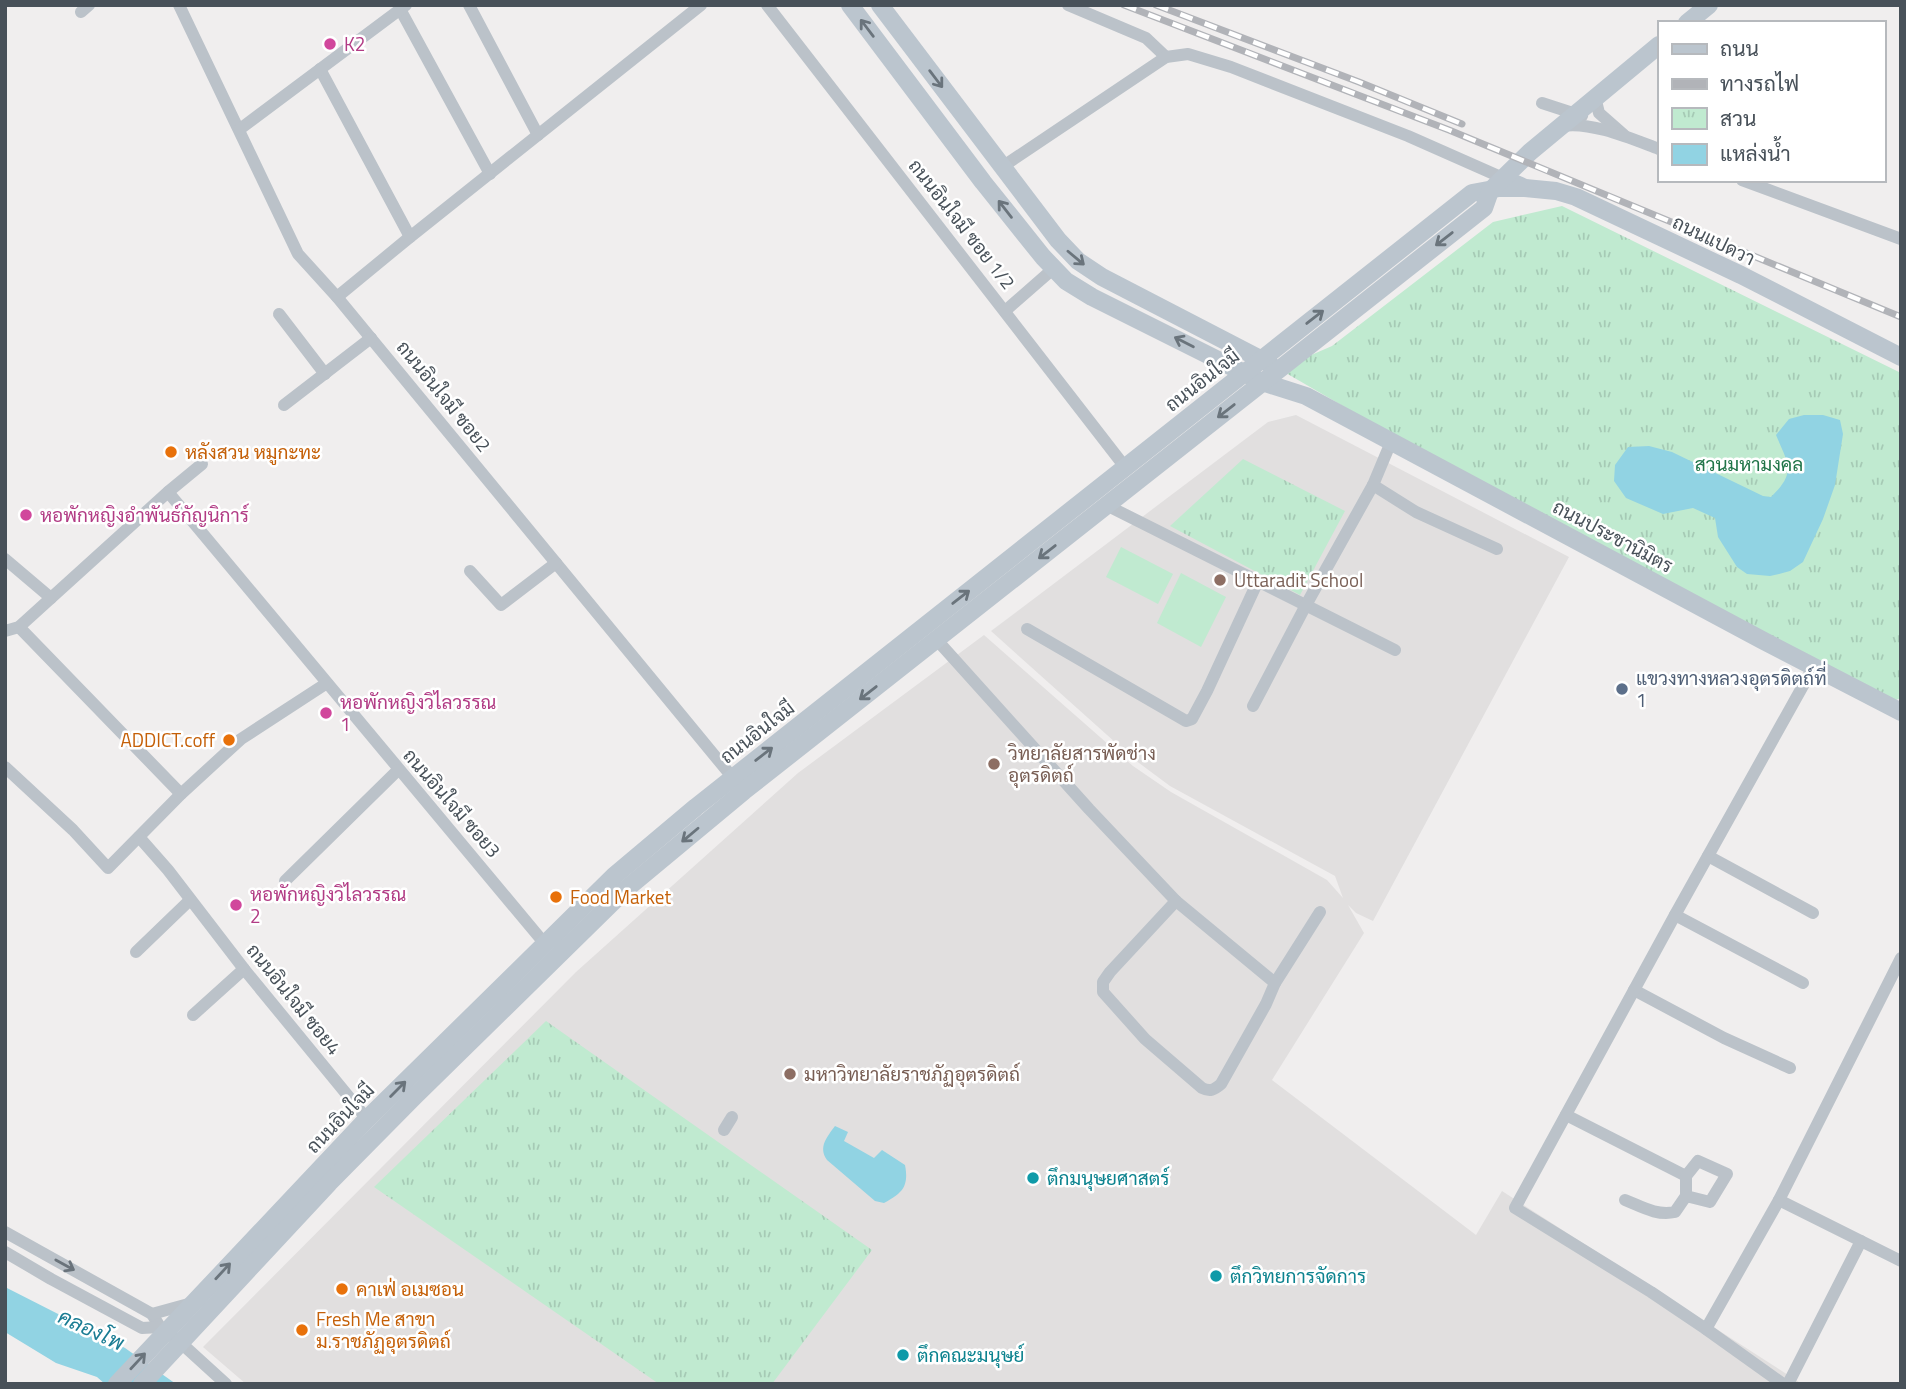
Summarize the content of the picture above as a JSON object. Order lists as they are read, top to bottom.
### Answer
{
  "streets": {
    "main road": ["ถนนแปดวา", "ถนนอินใจมี", "ถนนประชานิมิตร"],
    "street": [
      "ถนนอินใจมี ซอย 1/2",
      "ถนนอินใจมี ซอย2",
      "ถนนอินใจมี ซอย3",
      "ถนนอินใจมี ซอย4"
    ]
  },
  "crossings": [
    ["ถนนอินใจมี ซอย 1/2", "ถนนอินใจมี"],
    ["ถนนแปดวา", "ถนนอินใจมี"],
    ["ถนนอินใจมี", "ถนนอินใจมี ซอย2"],
    ["ถนนอินใจมี", "ถนนประชานิมิตร"],
    ["ถนนอินใจมี", "ถนนอินใจมี ซอย3"],
    ["ถนนอินใจมี", "ถนนอินใจมี ซอย4"]
  ],
  "water": ["คลองโพ"],
  "parks": ["สวนมหามงคล"],
  "places": [
    "K2",
    "หลังสวน หมูกะทะ",
    "หอพักหญิงอำพันธ์กัญนิการ์",
    "Uttaradit School",
    "แขวงทางหลวงอุตรดิตถ์ที่ 1",
    "หอพักหญิงวิไลวรรณ 1",
    "ADDICT.coff",
    "วิทยาลัยสารพัดช่าง อุตรดิตถ์",
    "Food Market",
    "หอพักหญิงวิไลวรรณ 2",
    "มหาวิทยาลัยราชภัฏอุตรดิตถ์",
    "ตึกมนุษยศาสตร์",
    "ตึกวิทยการจัดการ",
    "คาเฟ่ อเมซอน",
    "Fresh Me สาขา ม.ราชภัฏอุตรดิตถ์",
    "ตึกคณะมนุษย์"
  ],
  "legend": [
    "ถนน",
    "ทางรถไฟ",
    "สวน",
    "แหล่งน้ำ"
  ]
}
